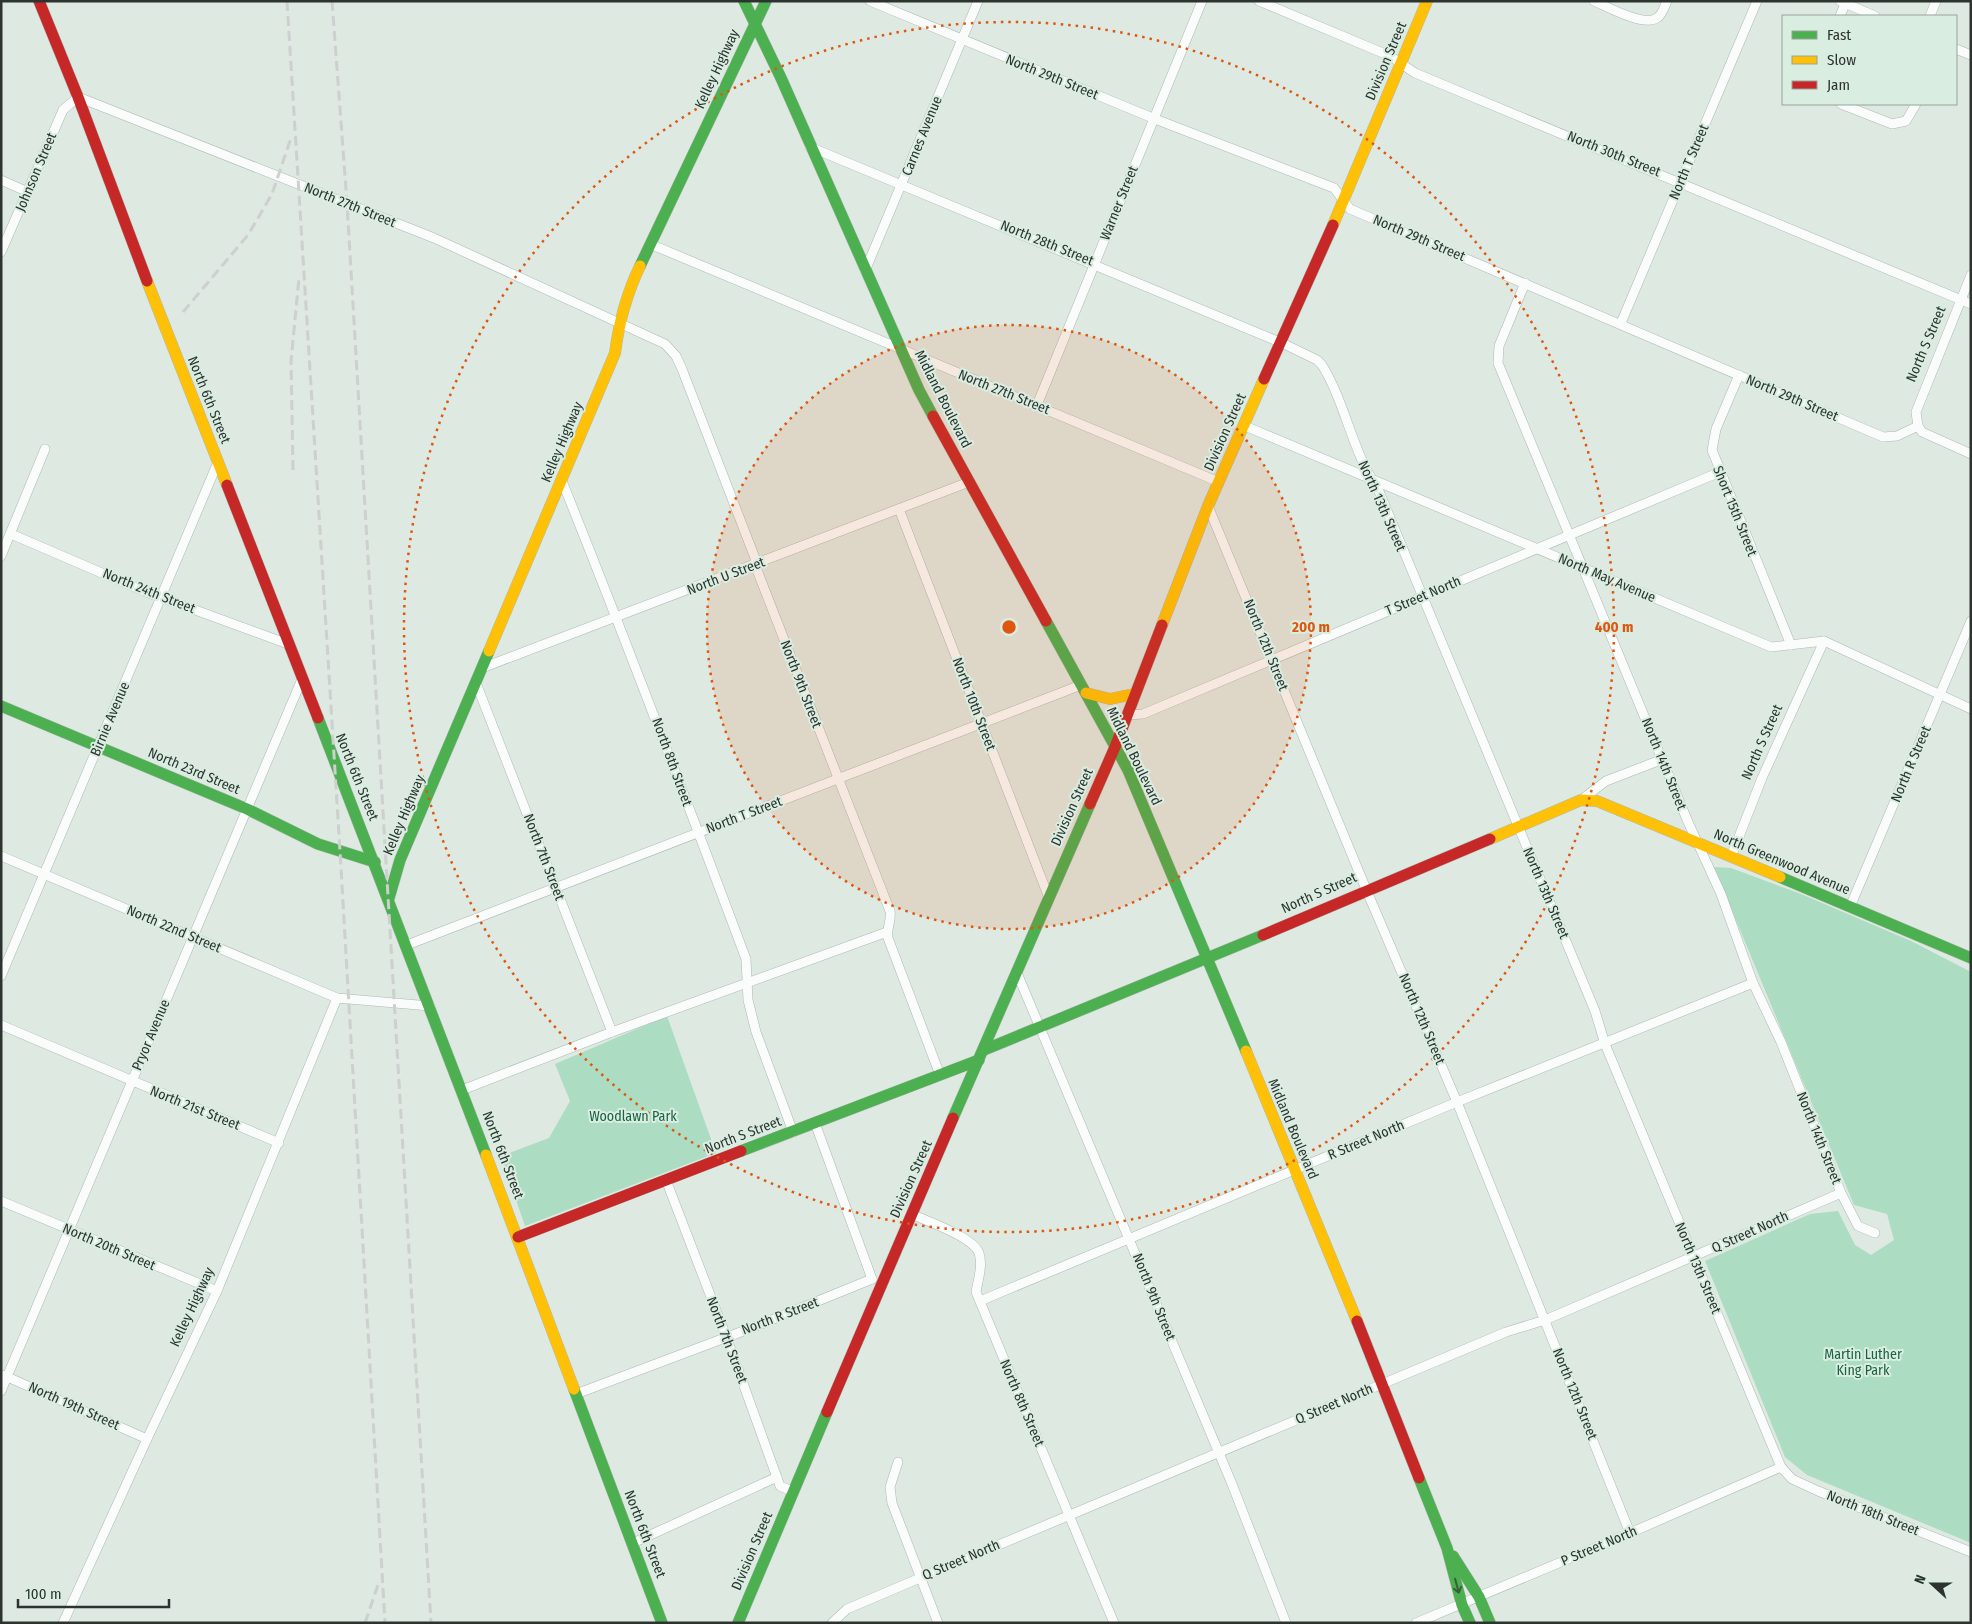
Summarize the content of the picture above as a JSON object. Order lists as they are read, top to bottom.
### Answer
{
  "streets": {
    "street": [
      "Division Street",
      "Kelley Highway",
      "North 29th Street",
      "Carnes Avenue",
      "North 30th Street",
      "North T Street",
      "Johnson Street",
      "Warner Street",
      "North 27th Street",
      "North 28th Street",
      "North S Street",
      "Midland Boulevard",
      "North 6th Street",
      "North 13th Street",
      "Short 15th Street",
      "North U Street",
      "North May Avenue",
      "North 24th Street",
      "T Street North",
      "North 12th Street",
      "North 9th Street",
      "North 10th Street",
      "Birnie Avenue",
      "North 8th Street",
      "North 14th Street",
      "North R Street",
      "North 23rd Street",
      "North 7th Street",
      "North Greenwood Avenue",
      "North 22nd Street",
      "Pryor Avenue",
      "North 21st Street",
      "R Street North",
      "Q Street North",
      "North 20th Street",
      "North 19th Street",
      "North 18th Street",
      "P Street North"
    ]
  },
  "crossings": [
    ["Division Street", "North 29th Street"],
    ["Division Street", "North 30th Street"],
    ["Division Street", "North 27th Street"],
    ["Division Street", "North 28th Street"],
    ["Division Street", "North S Street"],
    ["Division Street", "Midland Boulevard"],
    ["Division Street", "North 13th Street"],
    ["Division Street", "North May Avenue"],
    ["Division Street", "T Street North"],
    ["Division Street", "North 12th Street"],
    ["Division Street", "North 9th Street"],
    ["Division Street", "North 10th Street"],
    ["Division Street", "North 8th Street"],
    ["Division Street", "North 7th Street"],
    ["Kelley Highway", "North 27th Street"],
    ["Kelley Highway", "Midland Boulevard"],
    ["Kelley Highway", "North 6th Street"],
    ["Kelley Highway", "North U Street"],
    ["Kelley Highway", "North 9th Street"],
    ["Kelley Highway", "North 8th Street"],
    ["Kelley Highway", "North 7th Street"],
    ["Kelley Highway", "North 22nd Street"],
    ["Kelley Highway", "North 21st Street"],
    ["Kelley Highway", "North 20th Street"],
    ["Kelley Highway", "North 19th Street"],
    ["North 29th Street", "Carnes Avenue"],
    ["North 29th Street", "North T Street"],
    ["North 29th Street", "Warner Street"],
    ["North 29th Street", "North S Street"],
    ["North 29th Street", "Short 15th Street"],
    ["North 29th Street", "North 14th Street"],
    ["Carnes Avenue", "North 28th Street"],
    ["Carnes Avenue", "Midland Boulevard"],
    ["North 30th Street", "North T Street"],
    ["North 30th Street", "North S Street"],
    ["North T Street", "Midland Boulevard"],
    ["North T Street", "North 6th Street"],
    ["North T Street", "North 9th Street"],
    ["North T Street", "North 10th Street"],
    ["North T Street", "North 8th Street"],
    ["North T Street", "North 7th Street"],
    ["Johnson Street", "North 27th Street"],
    ["Johnson Street", "North 6th Street"],
    ["Warner Street", "North 27th Street"],
    ["Warner Street", "North 28th Street"],
    ["North 27th Street", "Midland Boulevard"],
    ["North 27th Street", "North 6th Street"],
    ["North 27th Street", "North 9th Street"],
    ["North 28th Street", "Midland Boulevard"],
    ["North 28th Street", "North 13th Street"],
    ["North S Street", "Midland Boulevard"],
    ["North S Street", "North 6th Street"],
    ["North S Street", "North 13th Street"],
    ["North S Street", "North May Avenue"],
    ["North S Street", "North 12th Street"],
    ["North S Street", "North 9th Street"],
    ["North S Street", "North 8th Street"],
    ["North S Street", "North 14th Street"],
    ["North S Street", "North 7th Street"],
    ["North S Street", "North Greenwood Avenue"],
    ["Midland Boulevard", "North U Street"],
    ["Midland Boulevard", "R Street North"],
    ["Midland Boulevard", "Q Street North"],
    ["Midland Boulevard", "P Street North"],
    ["North 6th Street", "North 24th Street"],
    ["North 6th Street", "Birnie Avenue"],
    ["North 6th Street", "North R Street"],
    ["North 6th Street", "North 23rd Street"],
    ["North 6th Street", "North 22nd Street"],
    ["North 6th Street", "Pryor Avenue"],
    ["North 13th Street", "North May Avenue"],
    ["North 13th Street", "T Street North"],
    ["North 13th Street", "R Street North"],
    ["North 13th Street", "Q Street North"],
    ["North 13th Street", "North 18th Street"],
    ["North 13th Street", "P Street North"],
    ["Short 15th Street", "North May Avenue"],
    ["Short 15th Street", "T Street North"],
    ["North U Street", "North 9th Street"],
    ["North U Street", "North 10th Street"],
    ["North U Street", "North 8th Street"],
    ["North May Avenue", "T Street North"],
    ["North May Avenue", "North 14th Street"],
    ["North May Avenue", "North R Street"],
    ["North 24th Street", "Birnie Avenue"],
    ["T Street North", "North 12th Street"],
    ["T Street North", "North 14th Street"],
    ["North 12th Street", "R Street North"],
    ["North 12th Street", "Q Street North"],
    ["North 12th Street", "P Street North"],
    ["North 9th Street", "R Street North"],
    ["North 9th Street", "Q Street North"],
    ["Birnie Avenue", "North 23rd Street"],
    ["Birnie Avenue", "North 22nd Street"],
    ["North 8th Street", "R Street North"],
    ["North 8th Street", "Q Street North"],
    ["North 14th Street", "North Greenwood Avenue"],
    ["North 14th Street", "R Street North"],
    ["North 14th Street", "Q Street North"],
    ["North R Street", "North 7th Street"],
    ["North R Street", "North Greenwood Avenue"],
    ["North 23rd Street", "Pryor Avenue"],
    ["North 22nd Street", "Pryor Avenue"],
    ["Pryor Avenue", "North 21st Street"],
    ["Pryor Avenue", "North 20th Street"],
    ["Pryor Avenue", "North 19th Street"],
    ["North 18th Street", "P Street North"]
  ],
  "parks": ["Woodlawn Park", "Martin Luther King Park"],
  "legend": ["Fast", "Slow", "Jam"],
  "scale_bar": "100 m",
  "north": "left",
  "rings": ["200 m", "400 m"]
}
